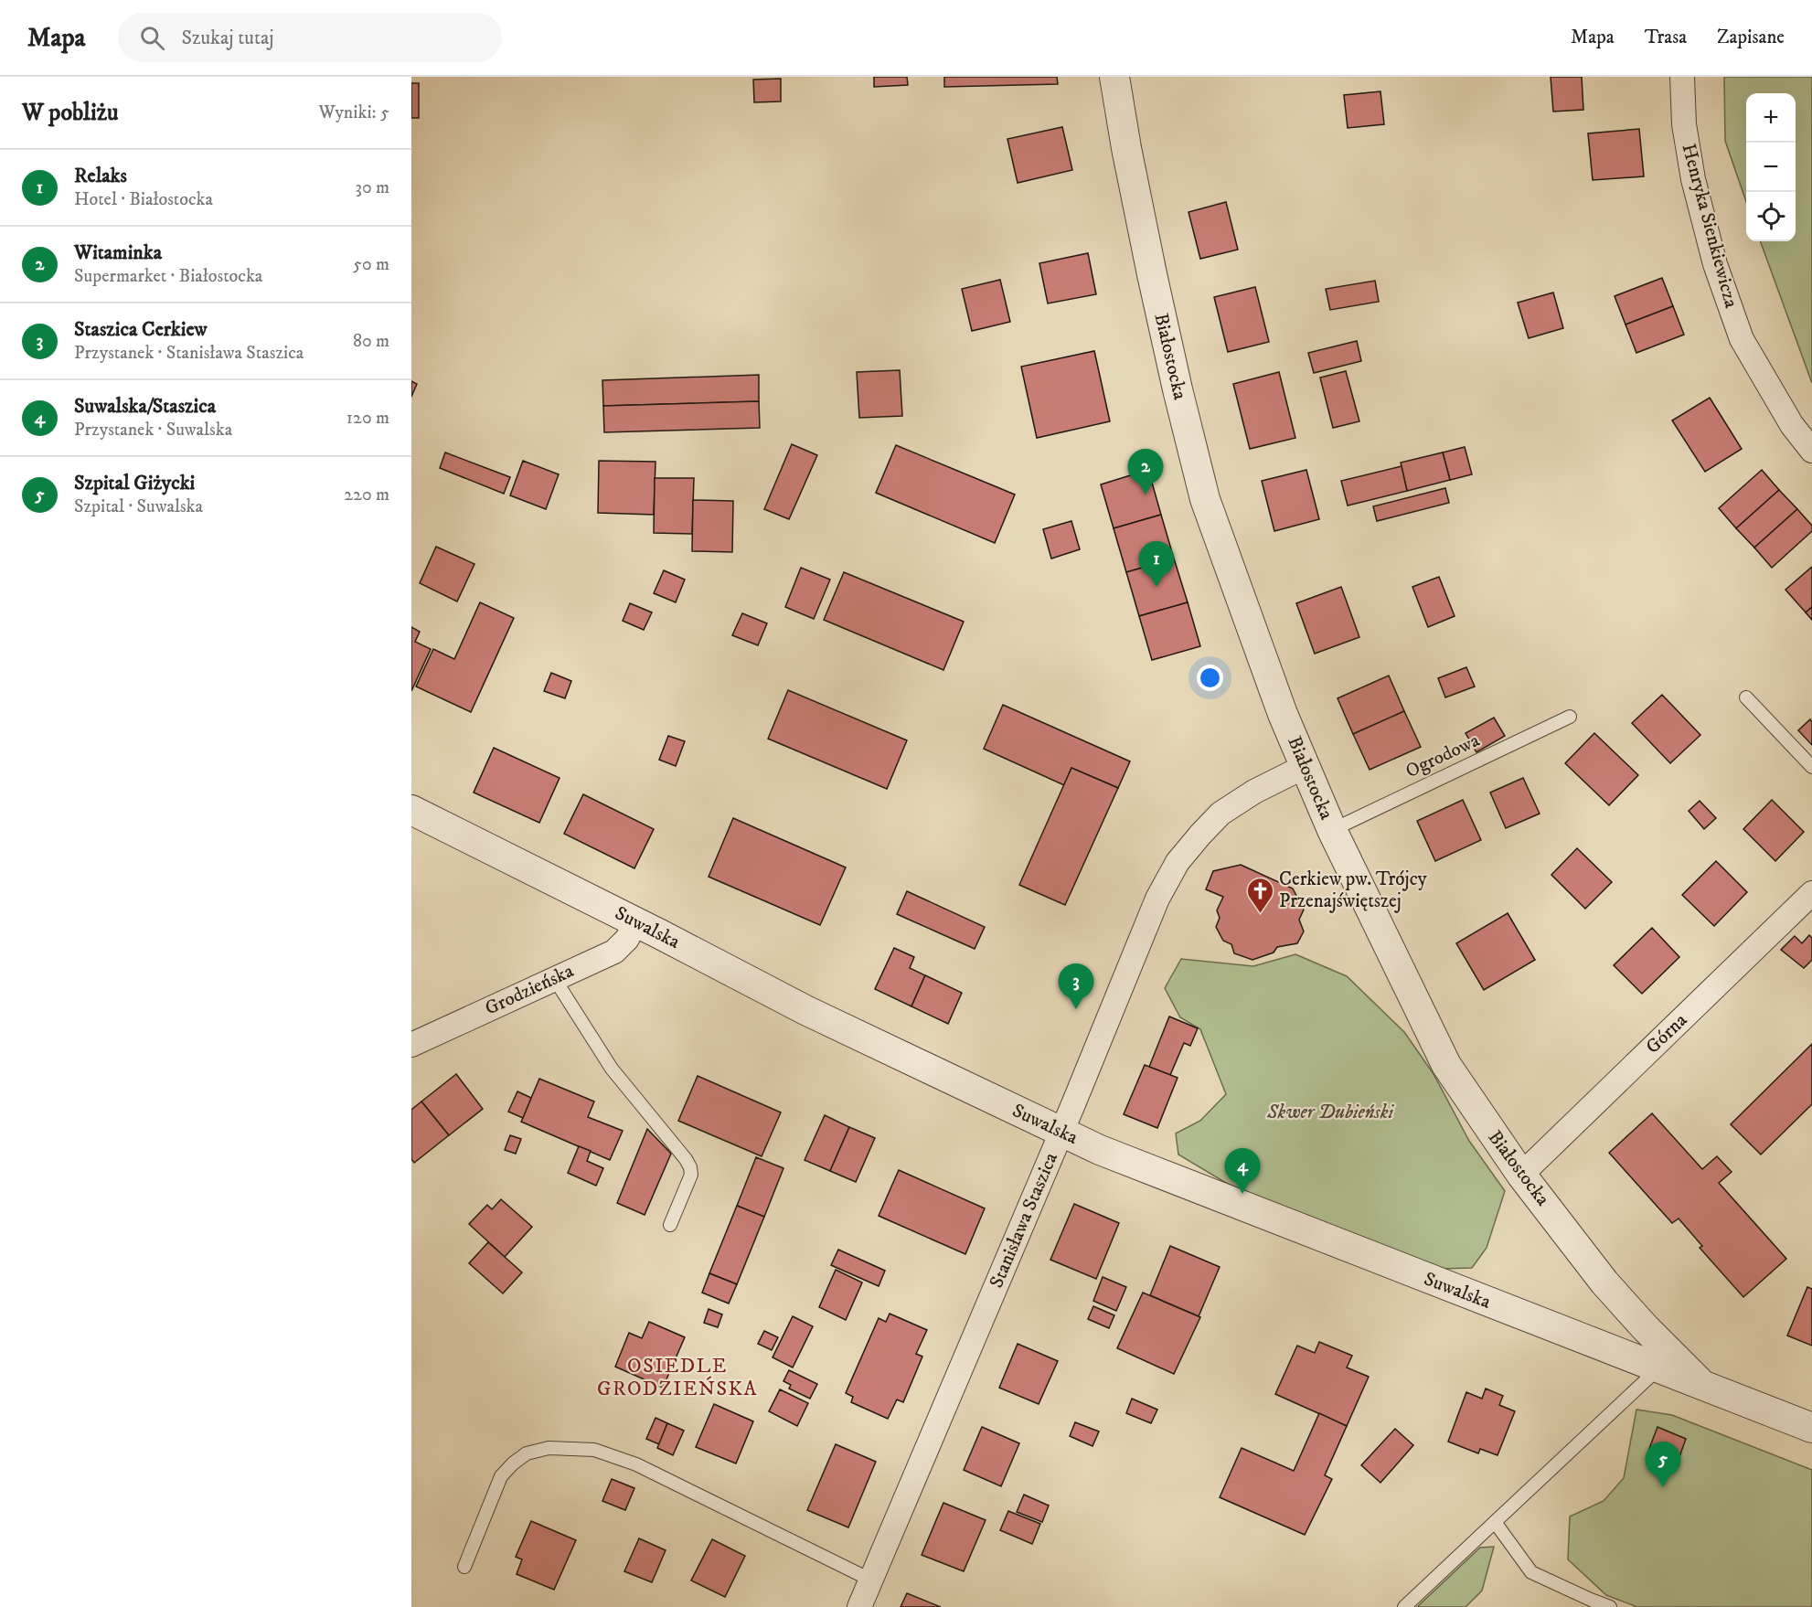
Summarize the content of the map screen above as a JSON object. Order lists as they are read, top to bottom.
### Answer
{
  "streets": {
    "street": [
      "Henryka Sienkiewicza",
      "Białostocka",
      "Suwalska",
      "Grodzieńska",
      "Górna",
      "Stanisława Staszica"
    ],
    "lane": ["Ogrodowa"]
  },
  "crossings": [
    ["Białostocka", "Ogrodowa"],
    ["Białostocka", "Suwalska"],
    ["Białostocka", "Górna"],
    ["Białostocka", "Stanisława Staszica"],
    ["Suwalska", "Grodzieńska"],
    ["Suwalska", "Stanisława Staszica"]
  ],
  "districts": ["OSIEDLE GRODZIEŃSKA"],
  "parks": ["Skwer Dubieński"],
  "places": {
    "church": ["Cerkiew pw. Trójcy Przenajświętszej"]
  },
  "page": {
    "header": "Mapa",
    "search": "Szukaj tutaj",
    "nav": ["Mapa", "Trasa", "Zapisane"],
    "heading": ["W pobliżu", "Wyniki: 5"],
    "map_buttons": ["+", "−"],
    "list": [
      {
        "mark": "1",
        "name": "Relaks",
        "note": "Hotel · Białostocka",
        "value": "30 m"
      },
      {
        "mark": "2",
        "name": "Witaminka",
        "note": "Supermarket · Białostocka",
        "value": "50 m"
      },
      {
        "mark": "3",
        "name": "Staszica Cerkiew",
        "note": "Przystanek · Stanisława Staszica",
        "value": "80 m"
      },
      {
        "mark": "4",
        "name": "Suwalska/Staszica",
        "note": "Przystanek · Suwalska",
        "value": "120 m"
      },
      {
        "mark": "5",
        "name": "Szpital Giżycki",
        "note": "Szpital · Suwalska",
        "value": "220 m"
      }
    ],
    "pins": [
      "2",
      "1",
      "3",
      "4",
      "5"
    ]
  }
}
